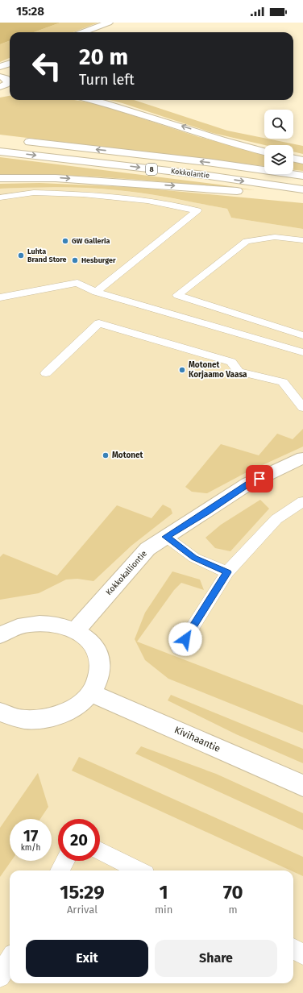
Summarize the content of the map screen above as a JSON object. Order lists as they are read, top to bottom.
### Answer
{
  "streets": {
    "main road": [
      "8",
      "Kokkolantie",
      "Kokkokalliontie",
      "Kivihaantie"
    ]
  },
  "places": [
    "GW Galleria",
    "Luhta Brand Store",
    "Hesburger",
    "Motonet Korjaamo Vaasa",
    "Motonet"
  ],
  "page": {
    "status": "15:28",
    "turn": ["20 m", "Turn left"],
    "speed": "17 km/h",
    "limit": "20",
    "eta": [
      "15:29",
      "Arrival",
      "1",
      "min",
      "70",
      "m"
    ],
    "buttons": ["Exit", "Share"]
  }
}
